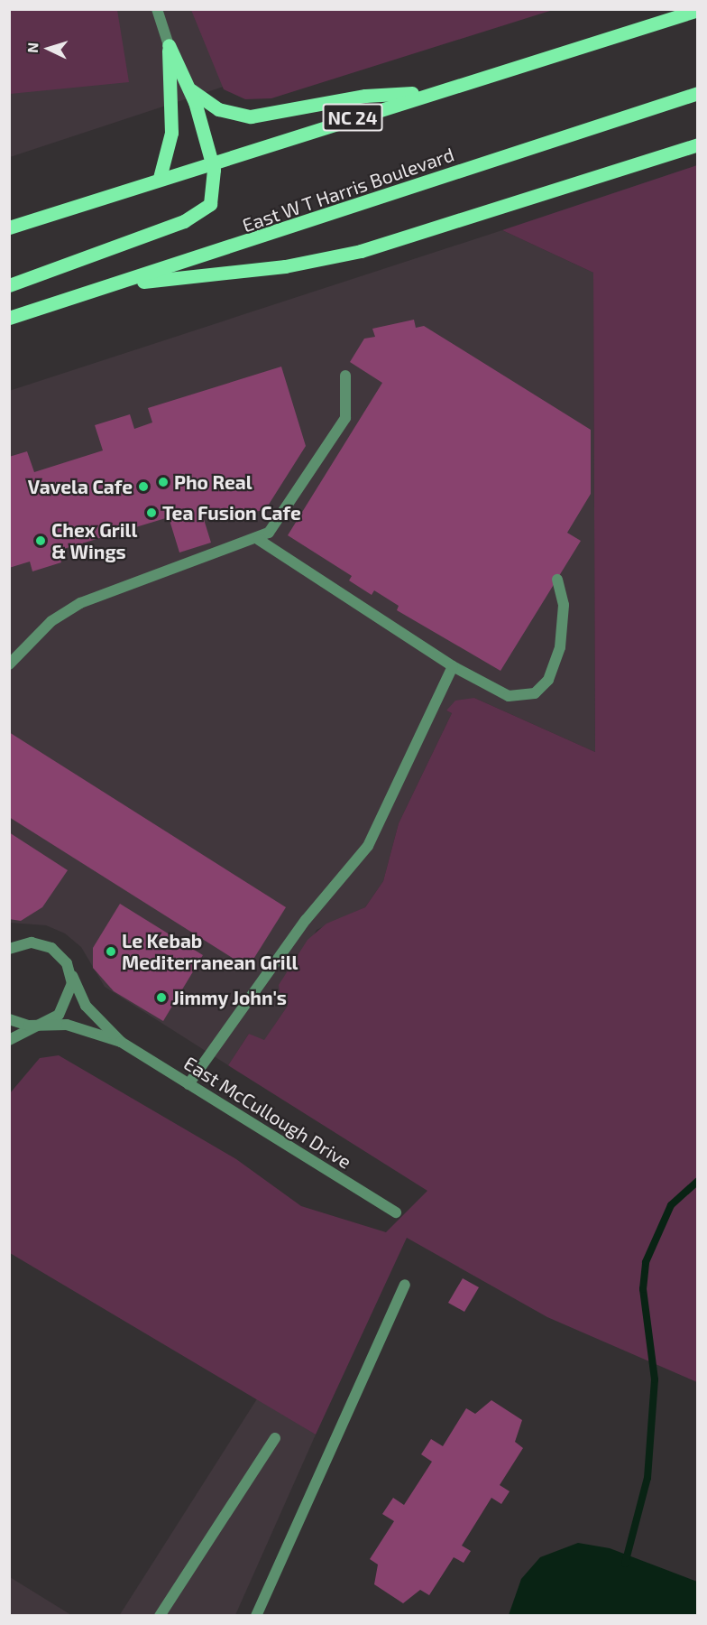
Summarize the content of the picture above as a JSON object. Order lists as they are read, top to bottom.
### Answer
{
  "streets": {
    "main road": ["NC 24", "East W T Harris Boulevard"],
    "street": ["East McCullough Drive"]
  },
  "places": [
    "Pho Real",
    "Vavela Cafe",
    "Tea Fusion Cafe",
    "Chex Grill & Wings",
    "Le Kebab Mediterranean Grill",
    "Jimmy John's"
  ],
  "north": "left"
}
